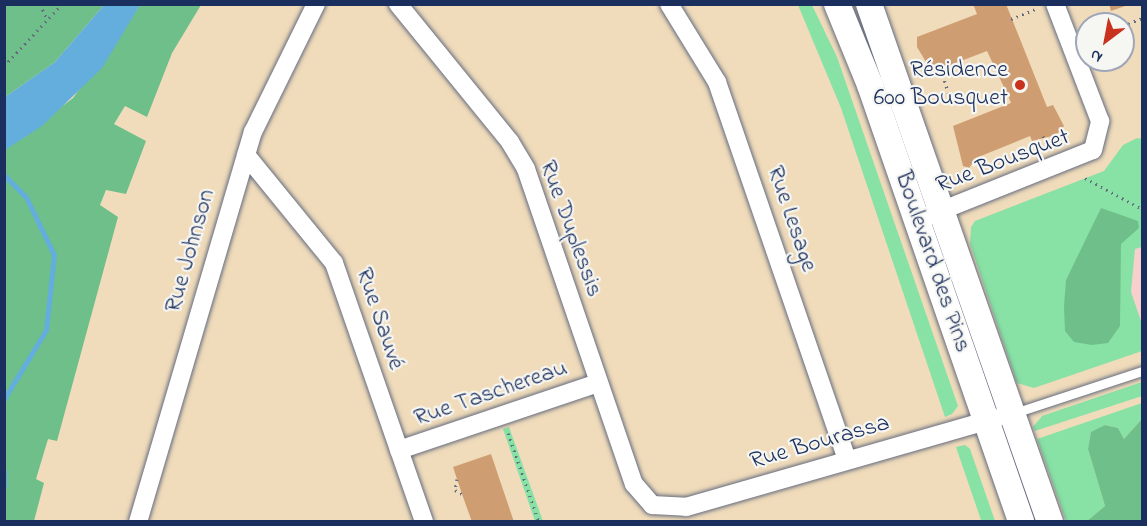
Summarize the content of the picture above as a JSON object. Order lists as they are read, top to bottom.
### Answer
{
  "streets": {
    "street": [
      "Rue Bousquet",
      "Rue Lesage",
      "Rue Duplessis",
      "Rue Johnson",
      "Boulevard des Pins",
      "Rue Sauvé",
      "Rue Taschereau",
      "Rue Bourassa"
    ]
  },
  "crossings": [
    ["Rue Bousquet", "Boulevard des Pins"],
    ["Rue Lesage", "Rue Bourassa"],
    ["Rue Duplessis", "Rue Taschereau"],
    ["Rue Duplessis", "Rue Bourassa"],
    ["Rue Johnson", "Rue Sauvé"],
    ["Boulevard des Pins", "Rue Bourassa"],
    ["Rue Sauvé", "Rue Taschereau"]
  ],
  "places": ["Résidence 600 Bousquet"],
  "north": "bottom left"
}
